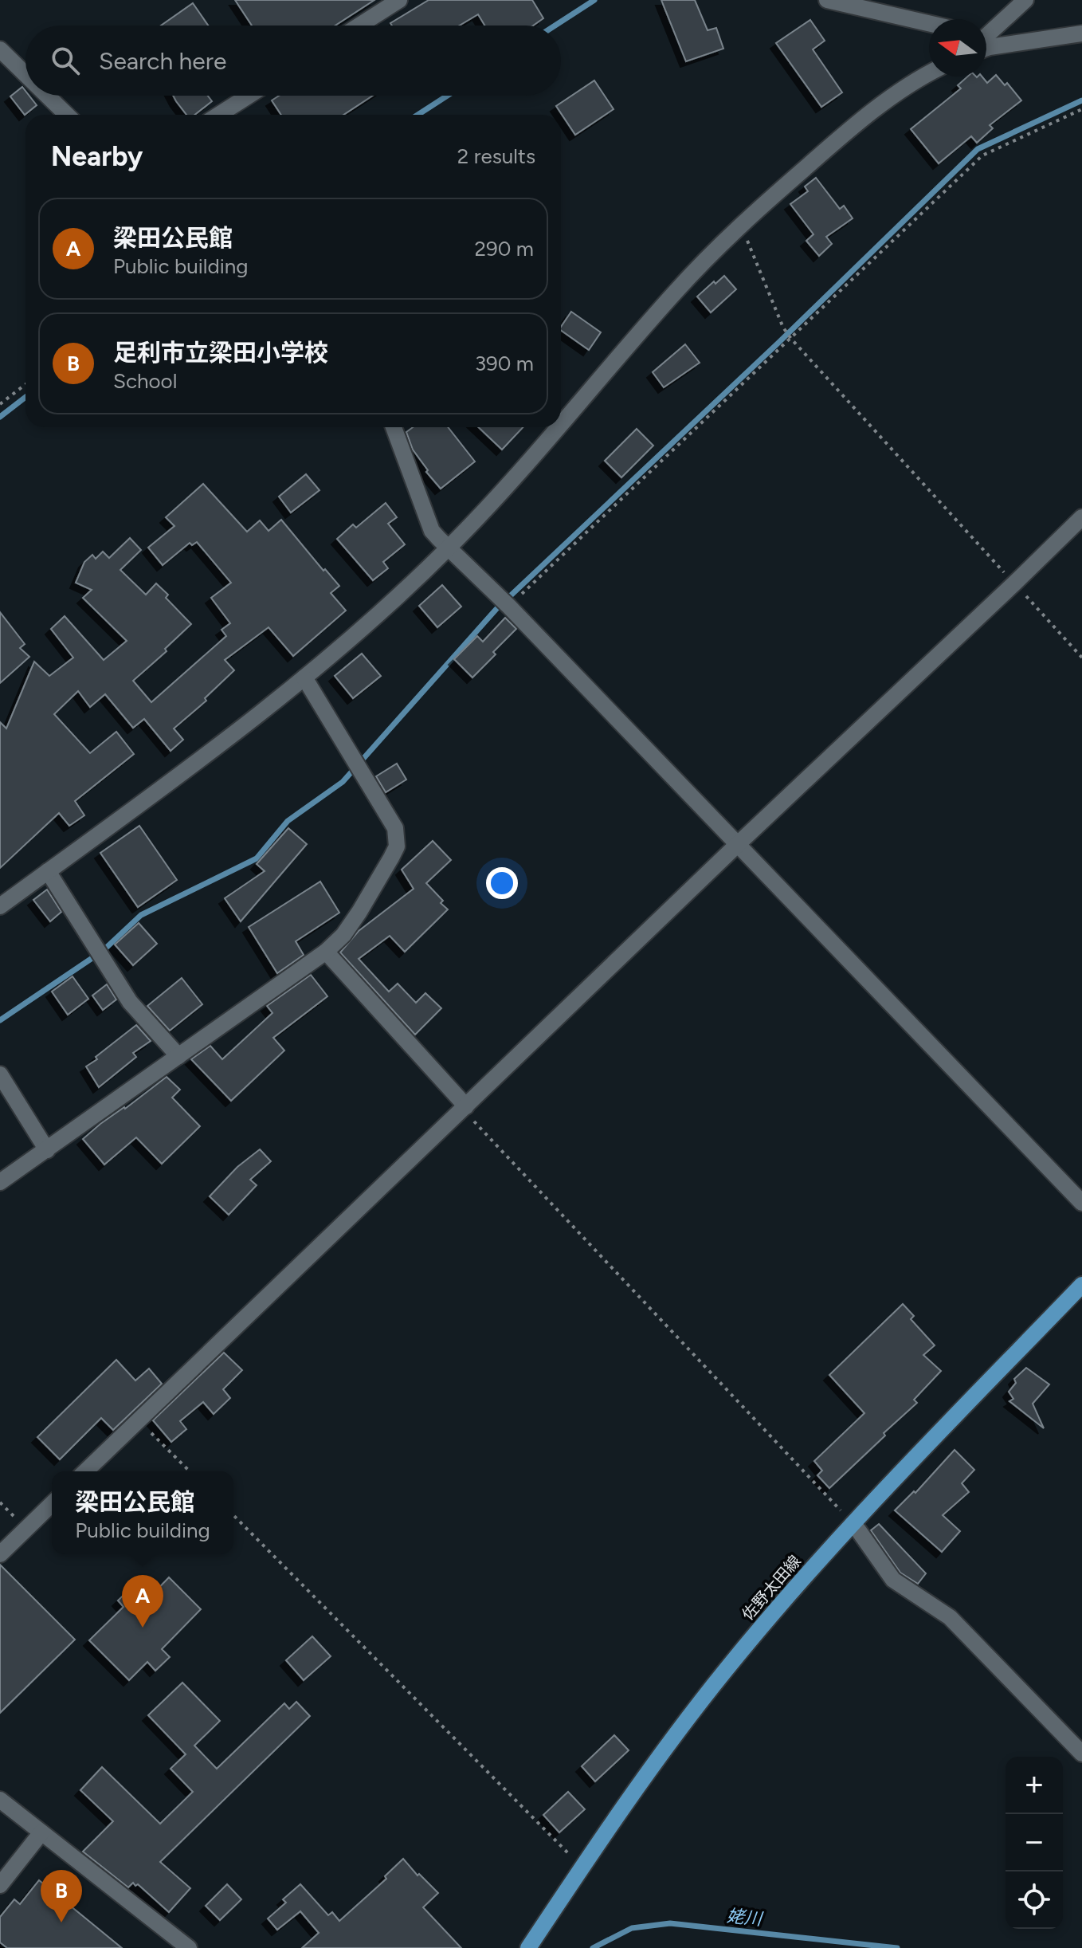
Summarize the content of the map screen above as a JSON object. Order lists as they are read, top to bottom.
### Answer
{
  "streets": {
    "main road": ["佐野太田線"]
  },
  "water": ["姥川"],
  "north": "left",
  "page": {
    "search": "Search here",
    "heading": ["Nearby", "2 results"],
    "list": [
      {
        "mark": "A",
        "name": "梁田公民館",
        "note": "Public building",
        "value": "290 m"
      },
      {
        "mark": "B",
        "name": "足利市立梁田小学校",
        "note": "School",
        "value": "390 m"
      }
    ],
    "popup": ["梁田公民館", "Public building"],
    "pins": ["A", "B"],
    "map_buttons": ["+", "−"]
  }
}
